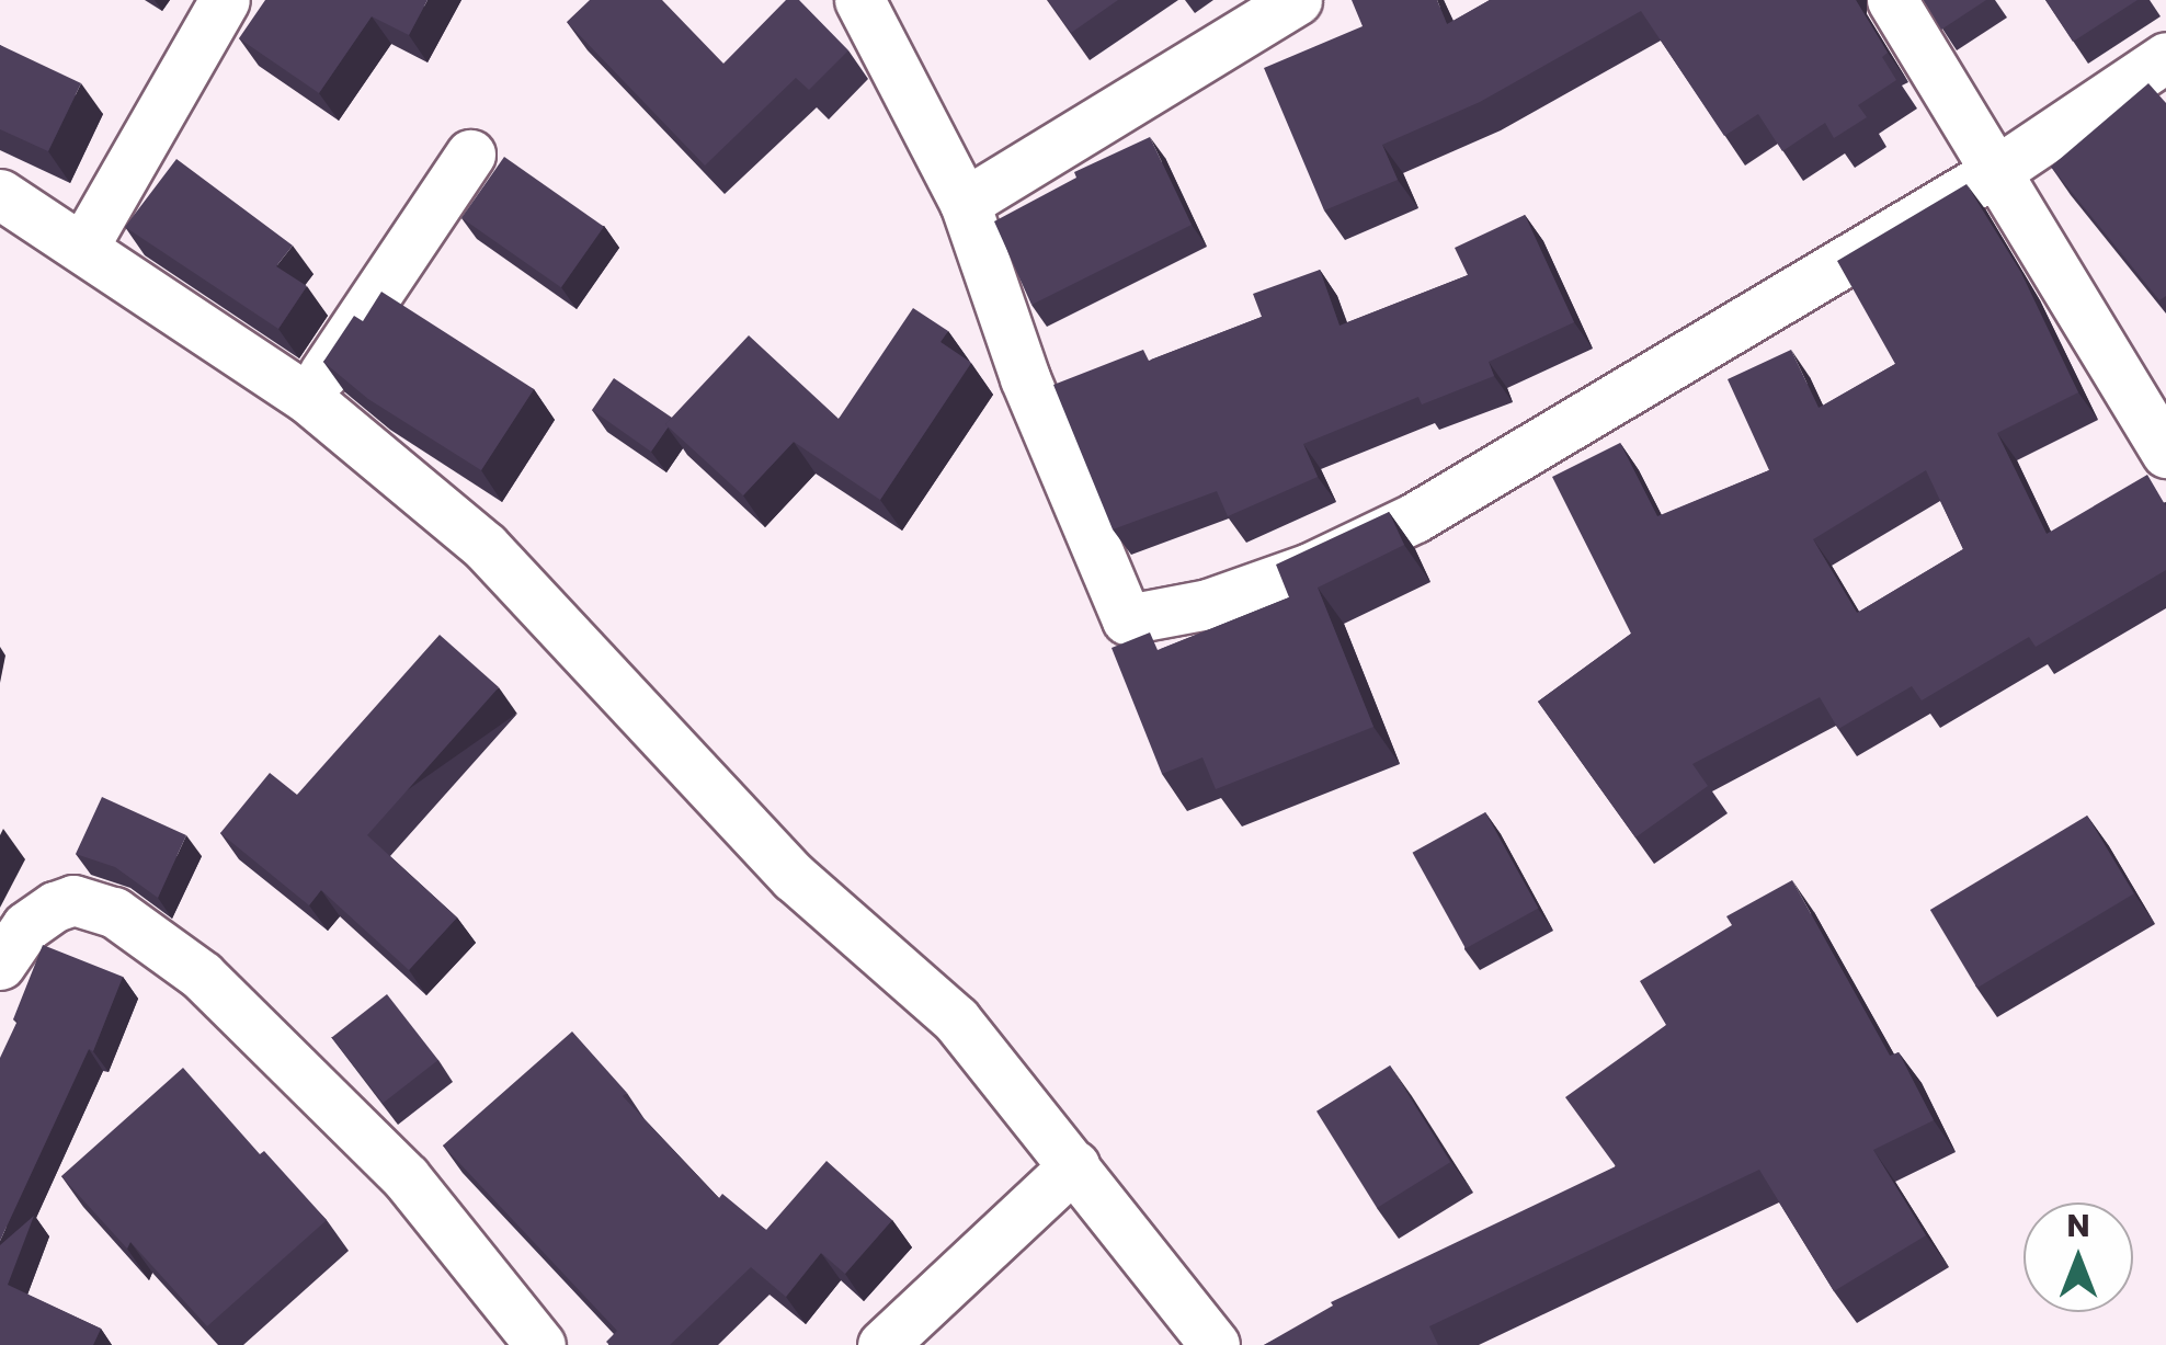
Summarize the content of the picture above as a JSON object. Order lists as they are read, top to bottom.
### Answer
{
  "north": "top"
}
